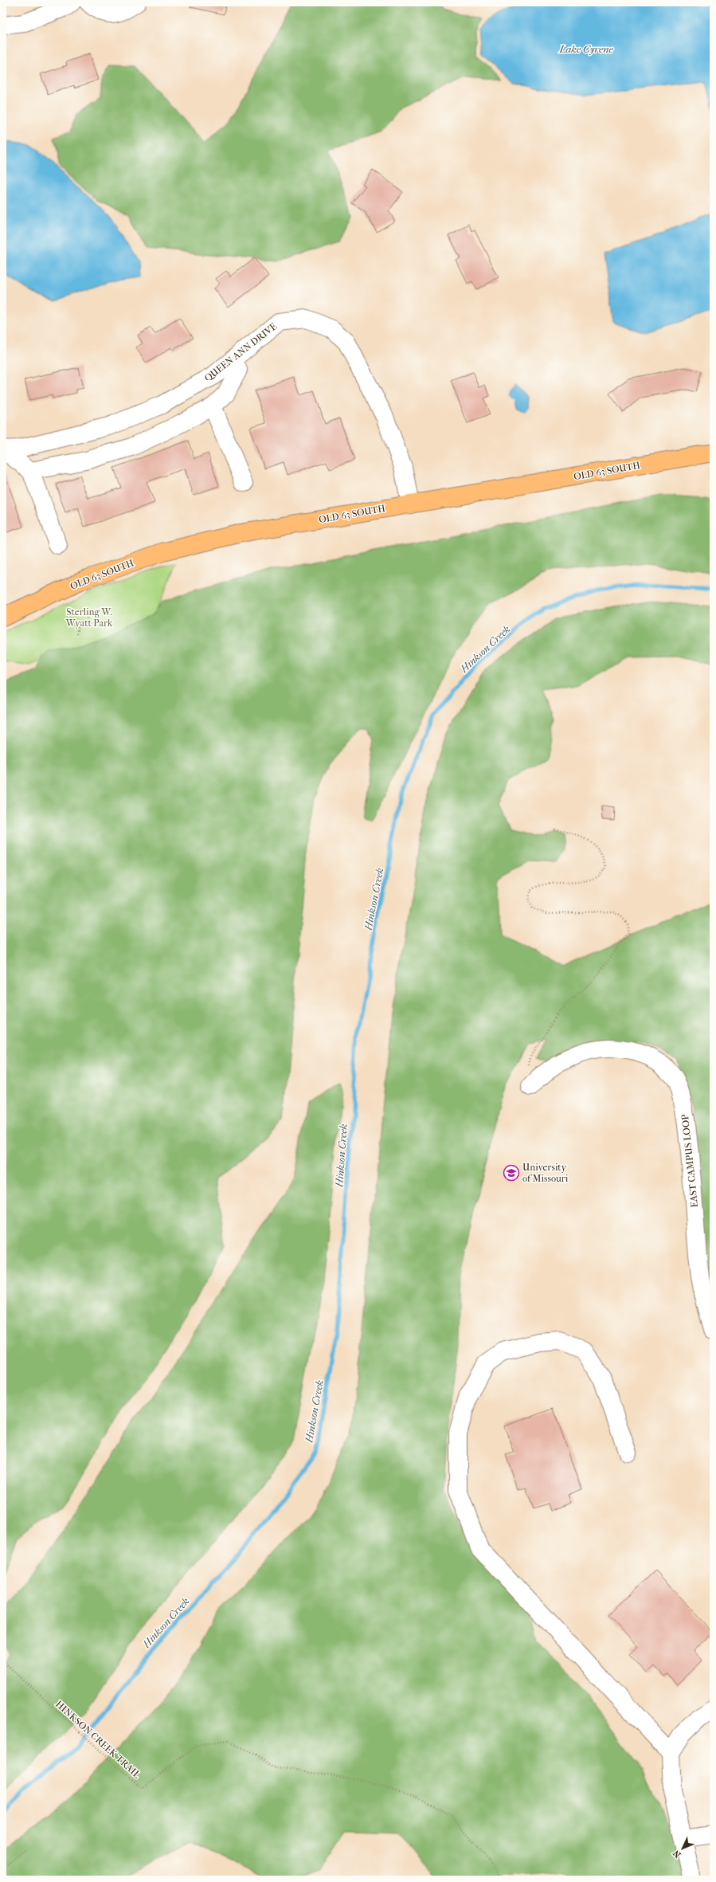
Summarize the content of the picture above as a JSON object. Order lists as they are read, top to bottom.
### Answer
{
  "streets": {
    "main road": ["OLD 63 SOUTH"],
    "street": ["QUEEN ANN DRIVE", "EAST CAMPUS LOOP"],
    "path": ["HINKSON CREEK TRAIL"]
  },
  "crossings": [
    ["QUEEN ANN DRIVE", "OLD 63 SOUTH"]
  ],
  "water": ["Lake Cyrene", "Hinkson Creek"],
  "parks": ["Sterling W. Wyatt Park"],
  "places": {
    "school or university": ["University of Missouri"]
  },
  "north": "bottom left"
}
